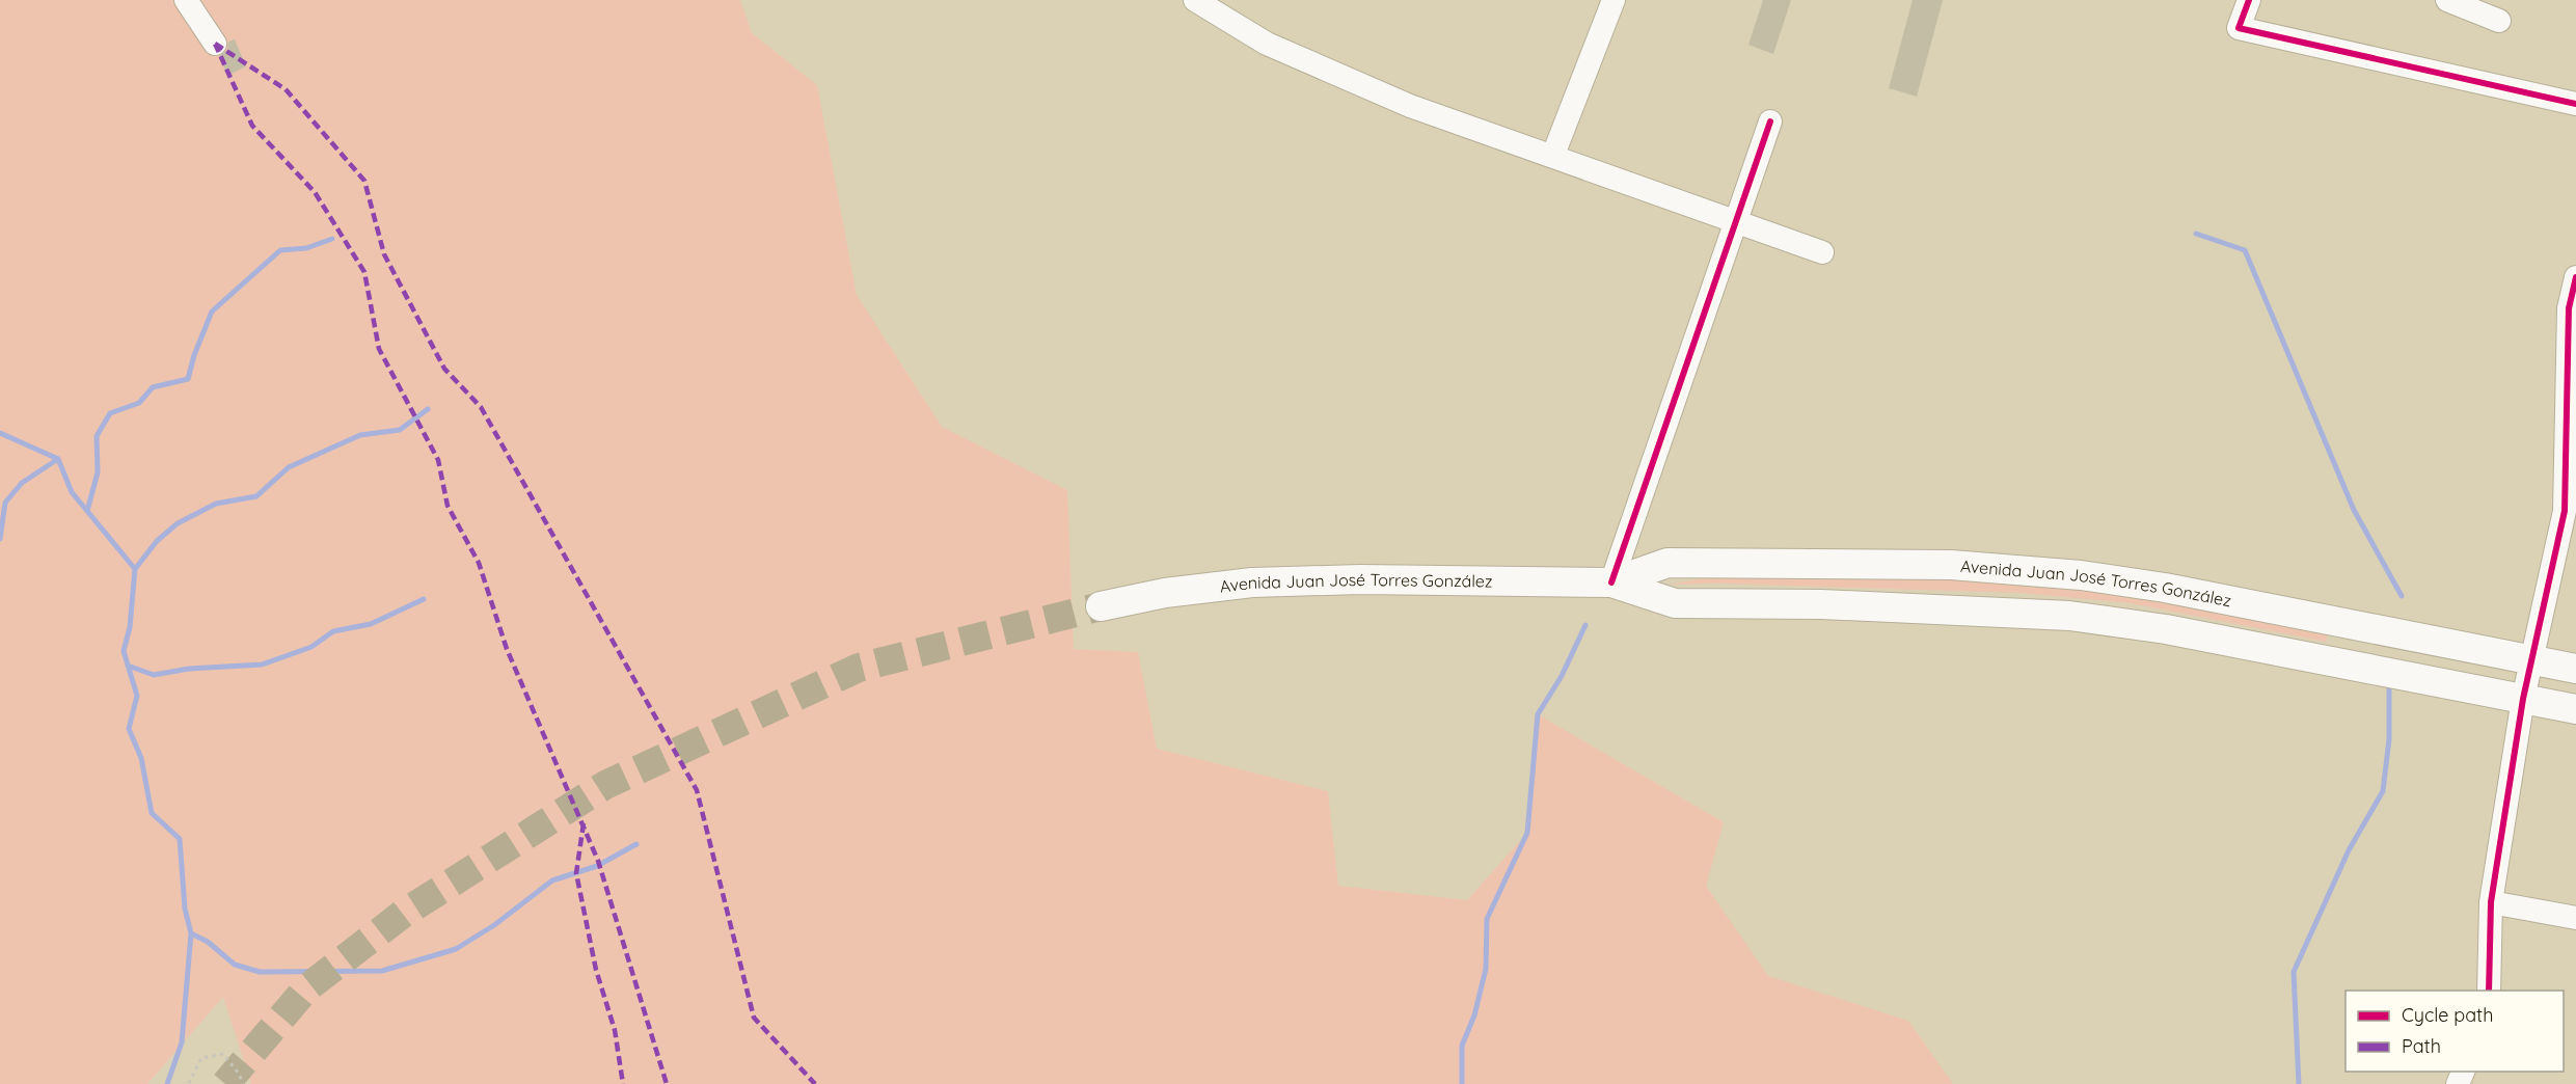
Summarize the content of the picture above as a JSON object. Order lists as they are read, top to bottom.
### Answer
{
  "streets": {
    "main road": ["Avenida Juan José Torres González"]
  },
  "legend": ["Cycle path", "Path"]
}
